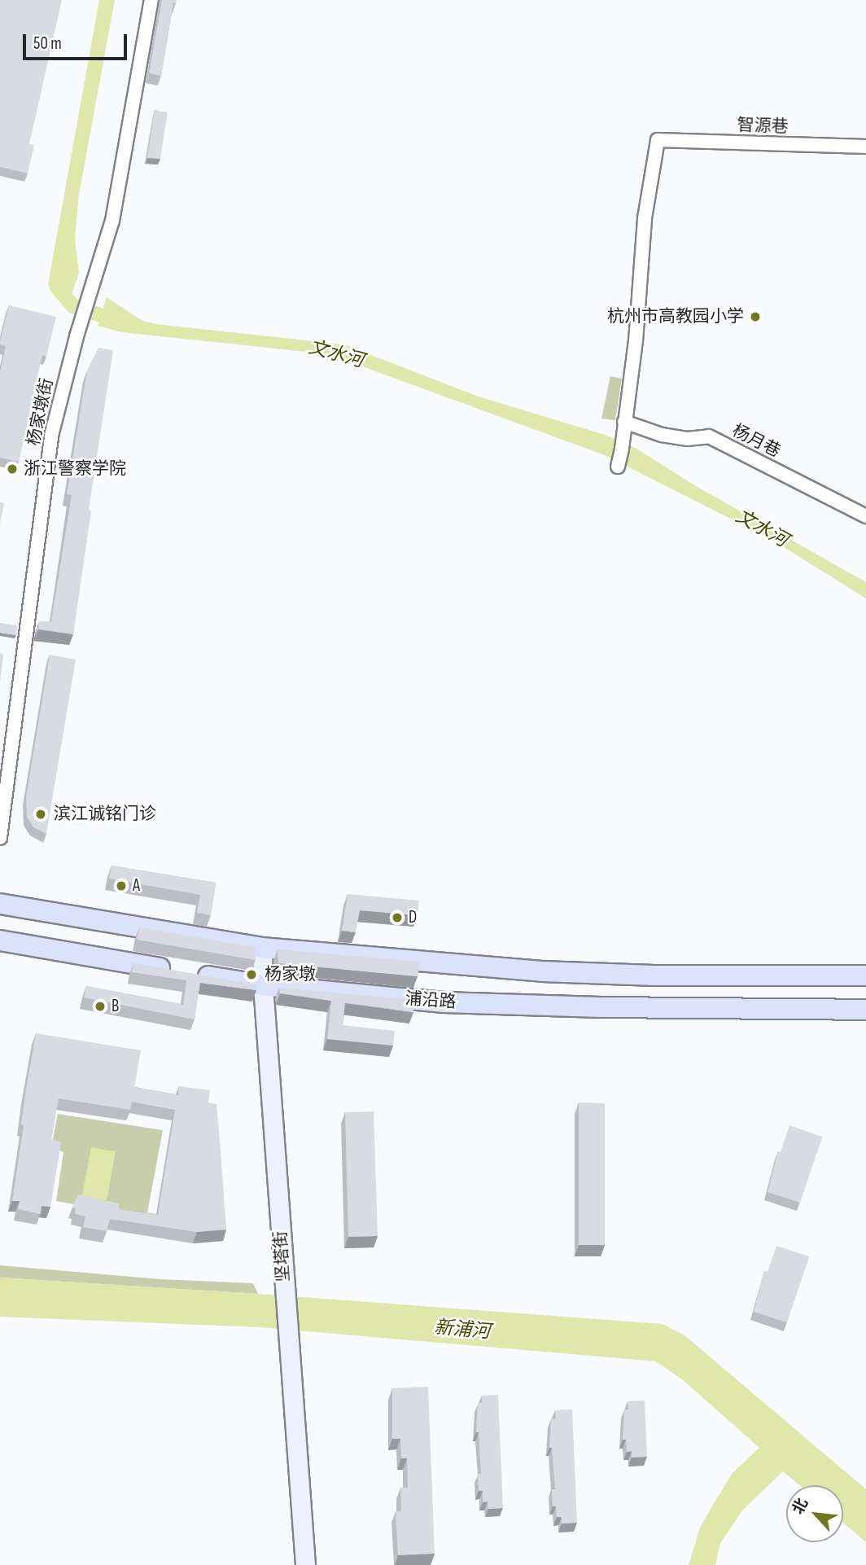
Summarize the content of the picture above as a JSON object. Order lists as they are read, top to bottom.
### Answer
{
  "streets": {
    "main road": ["浦沿路"],
    "street": [
      "智源巷",
      "杨家墩街",
      "杨月巷",
      "坚塔街"
    ]
  },
  "crossings": [
    ["智源巷", "杨月巷"],
    ["浦沿路", "坚塔街"]
  ],
  "water": ["文水河", "新浦河"],
  "places": [
    "杭州市高教园小学",
    "浙江警察学院",
    "滨江诚铭门诊",
    "A",
    "D",
    "杨家墩",
    "B"
  ],
  "scale_bar": "50 m",
  "north": "top left"
}
